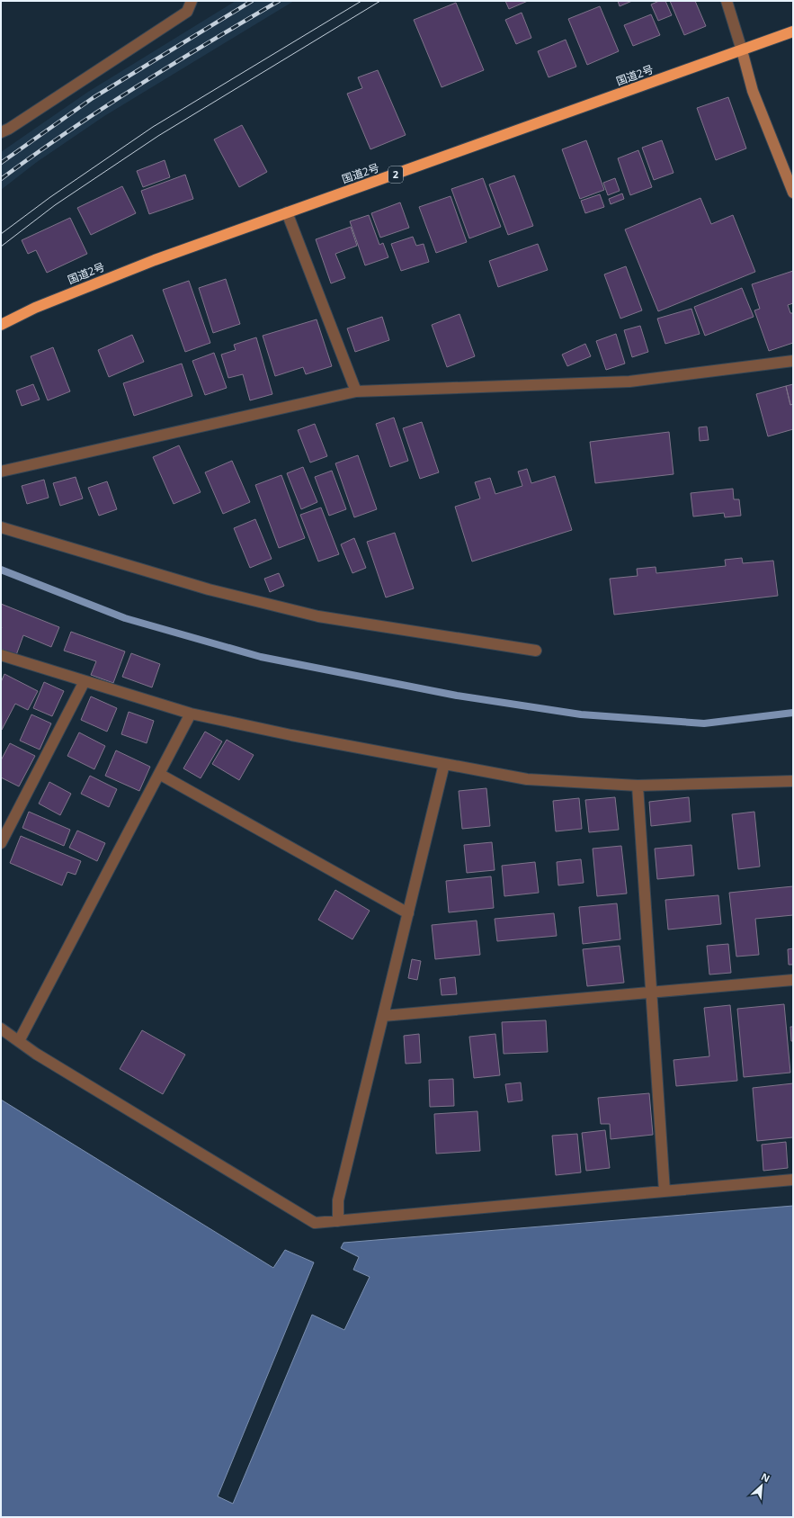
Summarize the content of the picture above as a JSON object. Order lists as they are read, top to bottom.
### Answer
{
  "streets": {
    "highway": ["国道2号", "2"]
  },
  "north": "top right"
}
